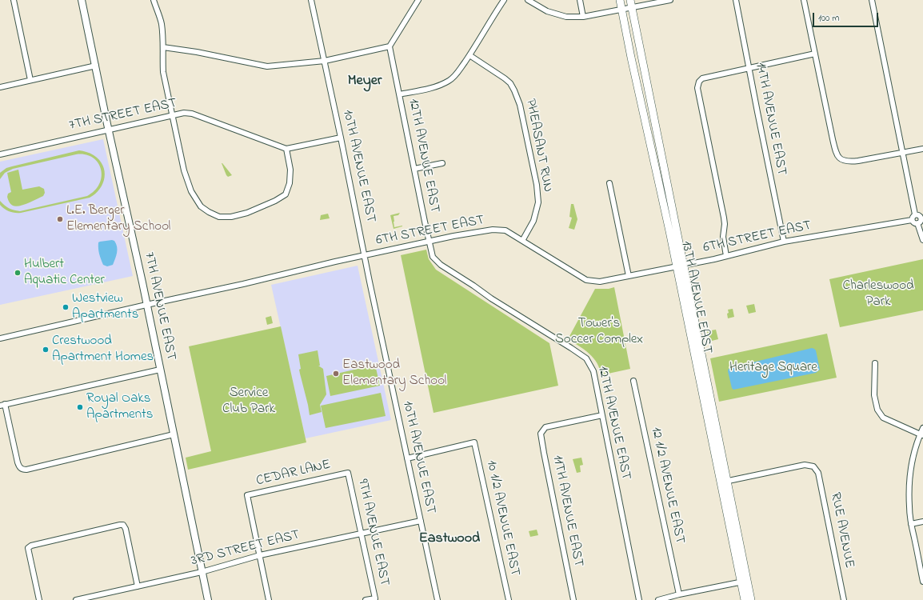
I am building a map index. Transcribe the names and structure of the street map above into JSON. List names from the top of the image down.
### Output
{
  "streets": {
    "main road": ["13TH AVENUE EAST"],
    "street": [
      "7TH STREET EAST",
      "14TH AVENUE EAST",
      "PHEASANT RUN",
      "12TH AVENUE EAST",
      "10TH AVENUE EAST",
      "6TH STREET EAST",
      "7TH AVENUE EAST",
      "CEDAR LANE",
      "12 1/2 AVENUE EAST",
      "11TH AVENUE EAST",
      "10 1/2 AVENUE EAST",
      "RUE AVENUE",
      "9TH AVENUE EAST",
      "3RD STREET EAST"
    ]
  },
  "crossings": [
    ["7TH STREET EAST", "7TH AVENUE EAST"],
    ["14TH AVENUE EAST", "6TH STREET EAST"],
    ["PHEASANT RUN", "6TH STREET EAST"],
    ["12TH AVENUE EAST", "6TH STREET EAST"],
    ["12TH AVENUE EAST", "11TH AVENUE EAST"],
    ["10TH AVENUE EAST", "6TH STREET EAST"],
    ["10TH AVENUE EAST", "10 1/2 AVENUE EAST"],
    ["10TH AVENUE EAST", "3RD STREET EAST"],
    ["6TH STREET EAST", "13TH AVENUE EAST"],
    ["6TH STREET EAST", "7TH AVENUE EAST"],
    ["13TH AVENUE EAST", "RUE AVENUE"],
    ["7TH AVENUE EAST", "3RD STREET EAST"],
    ["CEDAR LANE", "9TH AVENUE EAST"],
    ["CEDAR LANE", "3RD STREET EAST"],
    ["9TH AVENUE EAST", "3RD STREET EAST"]
  ],
  "districts": ["Meyer", "Eastwood"],
  "parks": [
    "Charleswood Park",
    "Tower's Soccer Complex",
    "Heritage Square",
    "Service Club Park"
  ],
  "places": [
    "L.E. Berger Elementary School",
    "Hulbert Aquatic Center",
    "Westview Apartments",
    "Crestwood Apartment Homes",
    "Eastwood Elementary School",
    "Royal Oaks Apartments"
  ],
  "scale_bar": "100 m"
}
